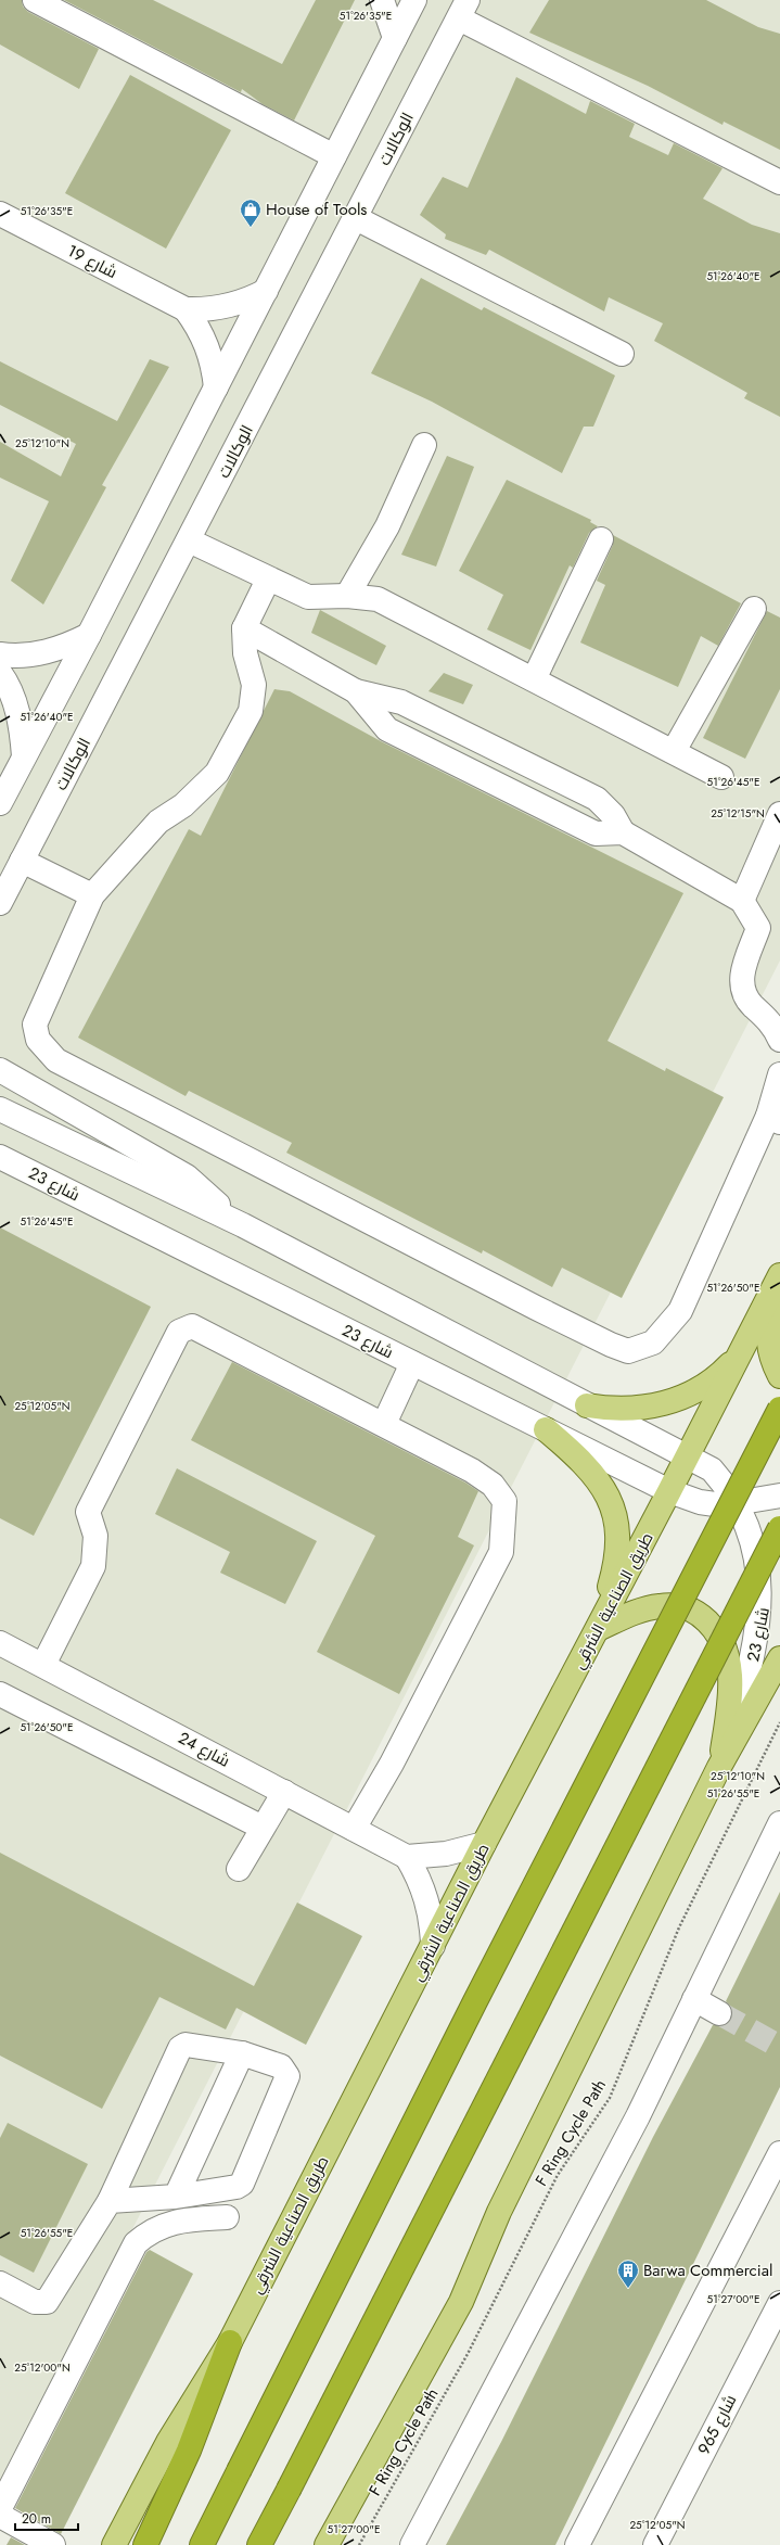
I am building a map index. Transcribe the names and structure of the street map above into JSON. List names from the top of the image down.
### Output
{
  "streets": {
    "main road": ["طريق الصناعية الشرقي"],
    "street": [
      "الوكالات",
      "شارع 19",
      "شارع 23",
      "شارع 24",
      "شارع 965"
    ],
    "path": ["F Ring Cycle Path"]
  },
  "crossings": [
    ["شارع 23", "طريق الصناعية الشرقي"]
  ],
  "places": {
    "shop": ["House of Tools"],
    "building": ["Barwa Commercial"]
  },
  "scale_bar": "20 m",
  "coordinates": [
    "51°26'35\"E",
    "51°26'40\"E",
    "25°12'10\"N",
    "51°26'45\"E",
    "25°12'15\"N",
    "51°26'50\"E",
    "25°12'05\"N",
    "51°26'55\"E",
    "51°27'00\"E",
    "25°12'00\"N"
  ]
}
